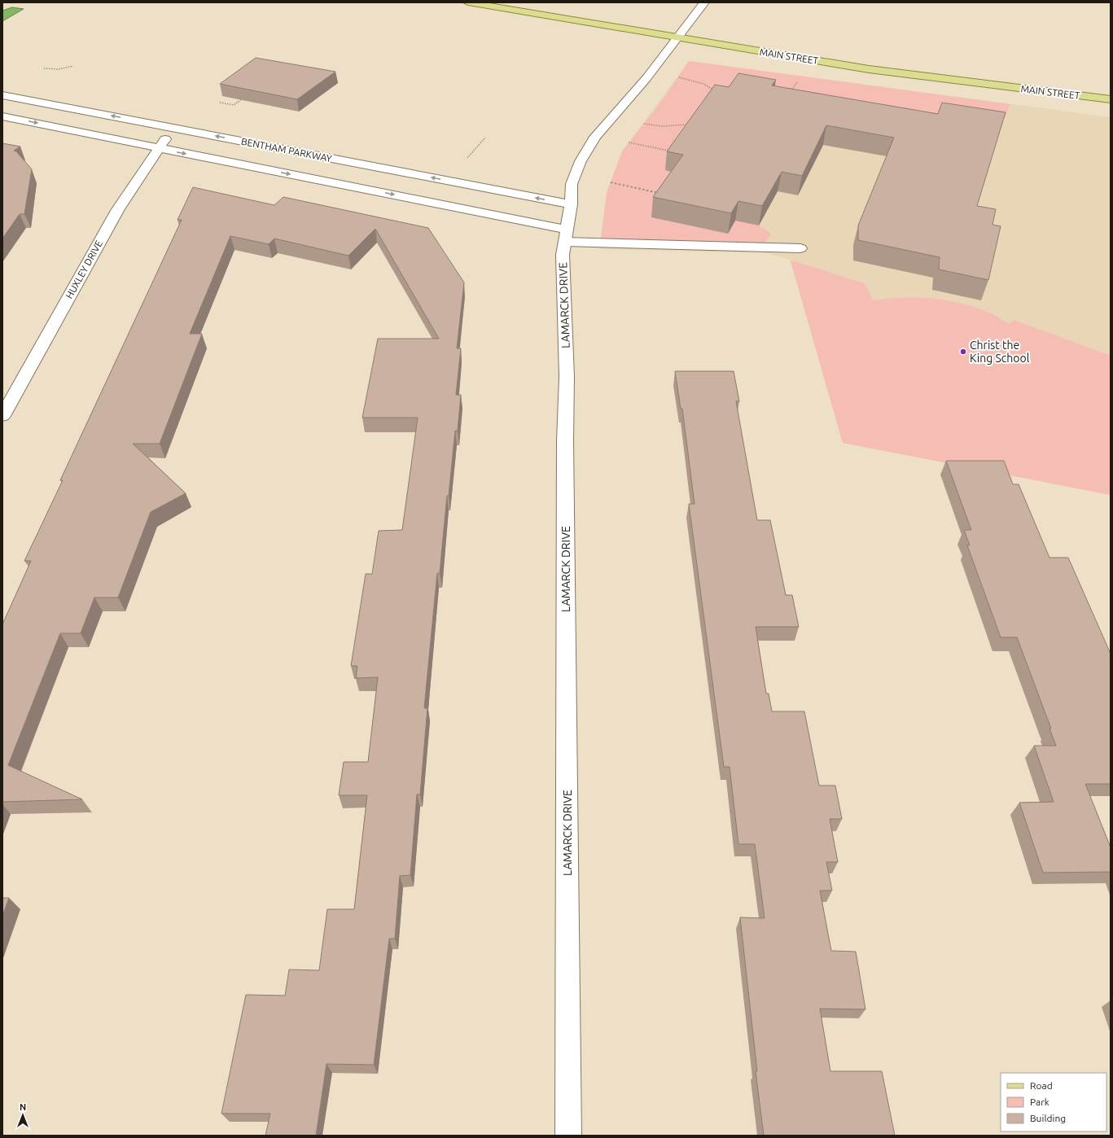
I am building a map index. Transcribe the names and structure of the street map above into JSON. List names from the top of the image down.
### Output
{
  "streets": {
    "main road": ["MAIN STREET"],
    "street": ["BENTHAM PARKWAY", "HUXLEY DRIVE", "LAMARCK DRIVE"]
  },
  "crossings": [
    ["MAIN STREET", "LAMARCK DRIVE"],
    ["BENTHAM PARKWAY", "HUXLEY DRIVE"],
    ["BENTHAM PARKWAY", "LAMARCK DRIVE"]
  ],
  "places": ["Christ the King School"],
  "legend": ["Road", "Park", "Building"],
  "north": "top"
}
